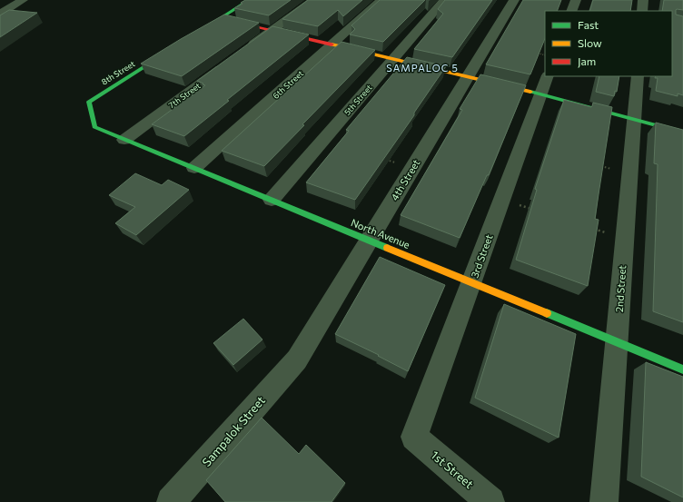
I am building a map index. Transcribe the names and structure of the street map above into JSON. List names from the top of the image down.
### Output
{
  "streets": {
    "street": [
      "8th Street",
      "6th Street",
      "7th Street",
      "5th Street",
      "4th Street",
      "North Avenue",
      "3rd Street",
      "2nd Street",
      "Sampalok Street",
      "1st Street"
    ]
  },
  "crossings": [
    ["8th Street", "North Avenue"],
    ["6th Street", "North Avenue"],
    ["7th Street", "North Avenue"],
    ["5th Street", "North Avenue"],
    ["4th Street", "North Avenue"],
    ["4th Street", "Sampalok Street"],
    ["North Avenue", "3rd Street"],
    ["North Avenue", "2nd Street"],
    ["3rd Street", "1st Street"]
  ],
  "districts": ["SAMPALOC 5"],
  "legend": ["Fast", "Slow", "Jam"]
}
